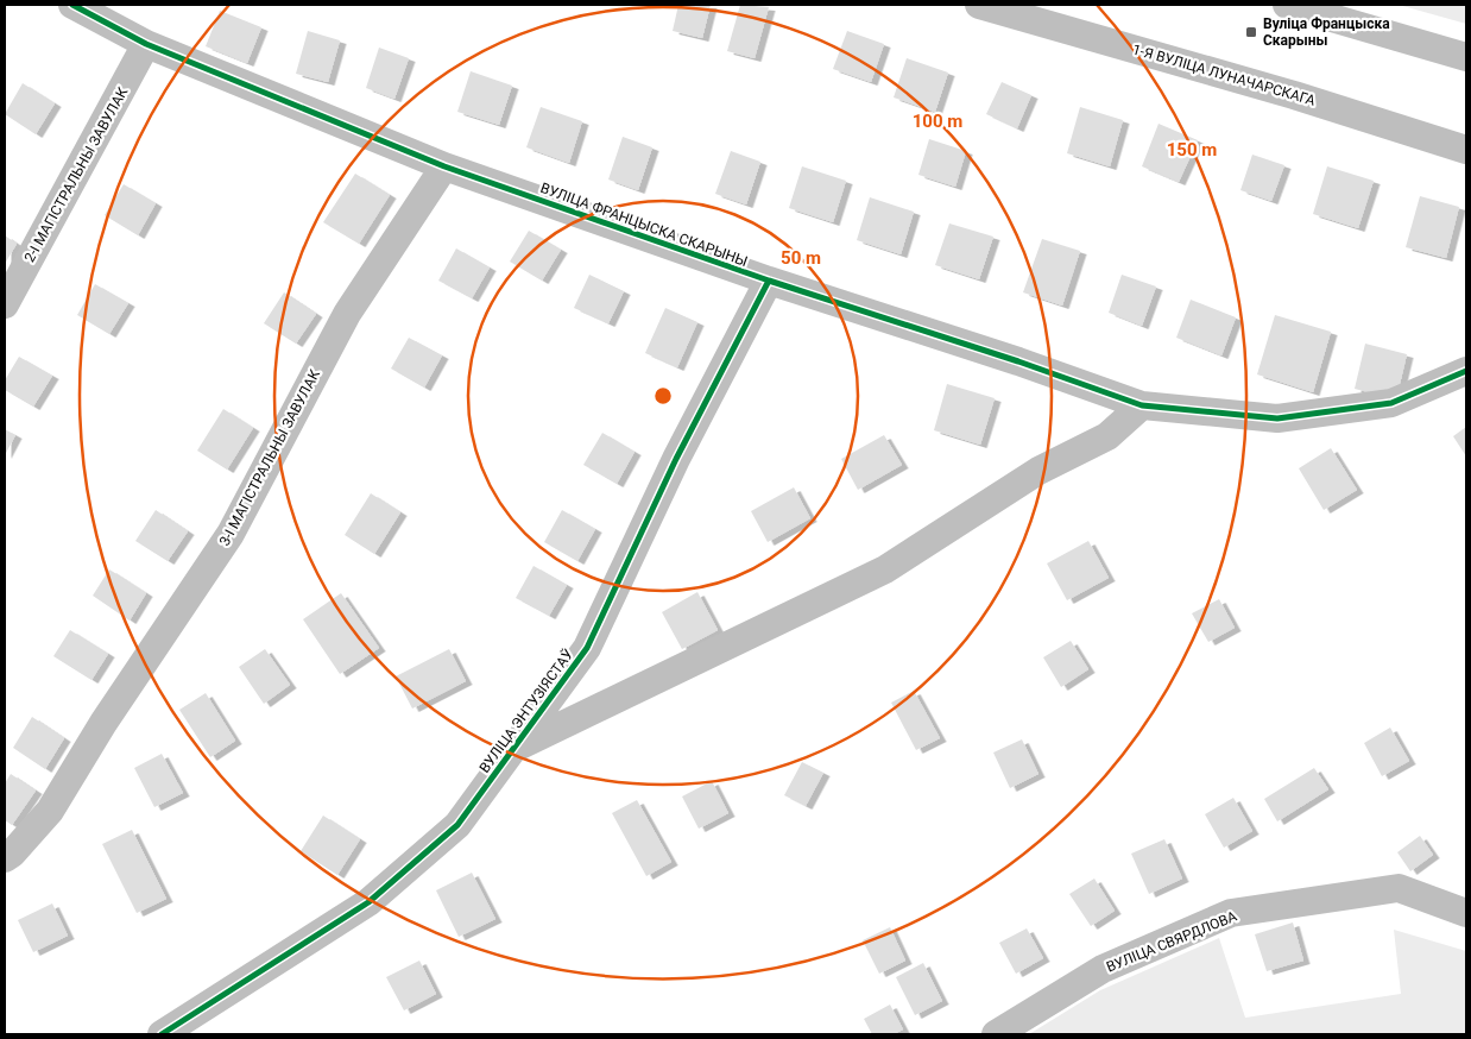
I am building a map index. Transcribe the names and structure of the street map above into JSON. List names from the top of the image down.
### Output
{
  "streets": {
    "street": [
      "1-Я ВУЛІЦА ЛУНАЧАРСКАГА",
      "2-І МАГІСТРАЛЬНЫ ЗАВУЛАК",
      "ВУЛІЦА ФРАНЦЫСКА СКАРЫНЫ",
      "3-І МАГІСТРАЛЬНЫ ЗАВУЛАК",
      "ВУЛІЦА ЭНТУЗІЯСТАЎ",
      "ВУЛІЦА СВЯРДЛОВА"
    ]
  },
  "crossings": [
    ["2-І МАГІСТРАЛЬНЫ ЗАВУЛАК", "ВУЛІЦА ФРАНЦЫСКА СКАРЫНЫ"],
    ["ВУЛІЦА ФРАНЦЫСКА СКАРЫНЫ", "3-І МАГІСТРАЛЬНЫ ЗАВУЛАК"],
    ["ВУЛІЦА ФРАНЦЫСКА СКАРЫНЫ", "ВУЛІЦА ЭНТУЗІЯСТАЎ"]
  ],
  "places": {
    "transit": ["Вуліца Францыска Скарыны"]
  },
  "rings": ["100 m", "150 m", "50 m"]
}
